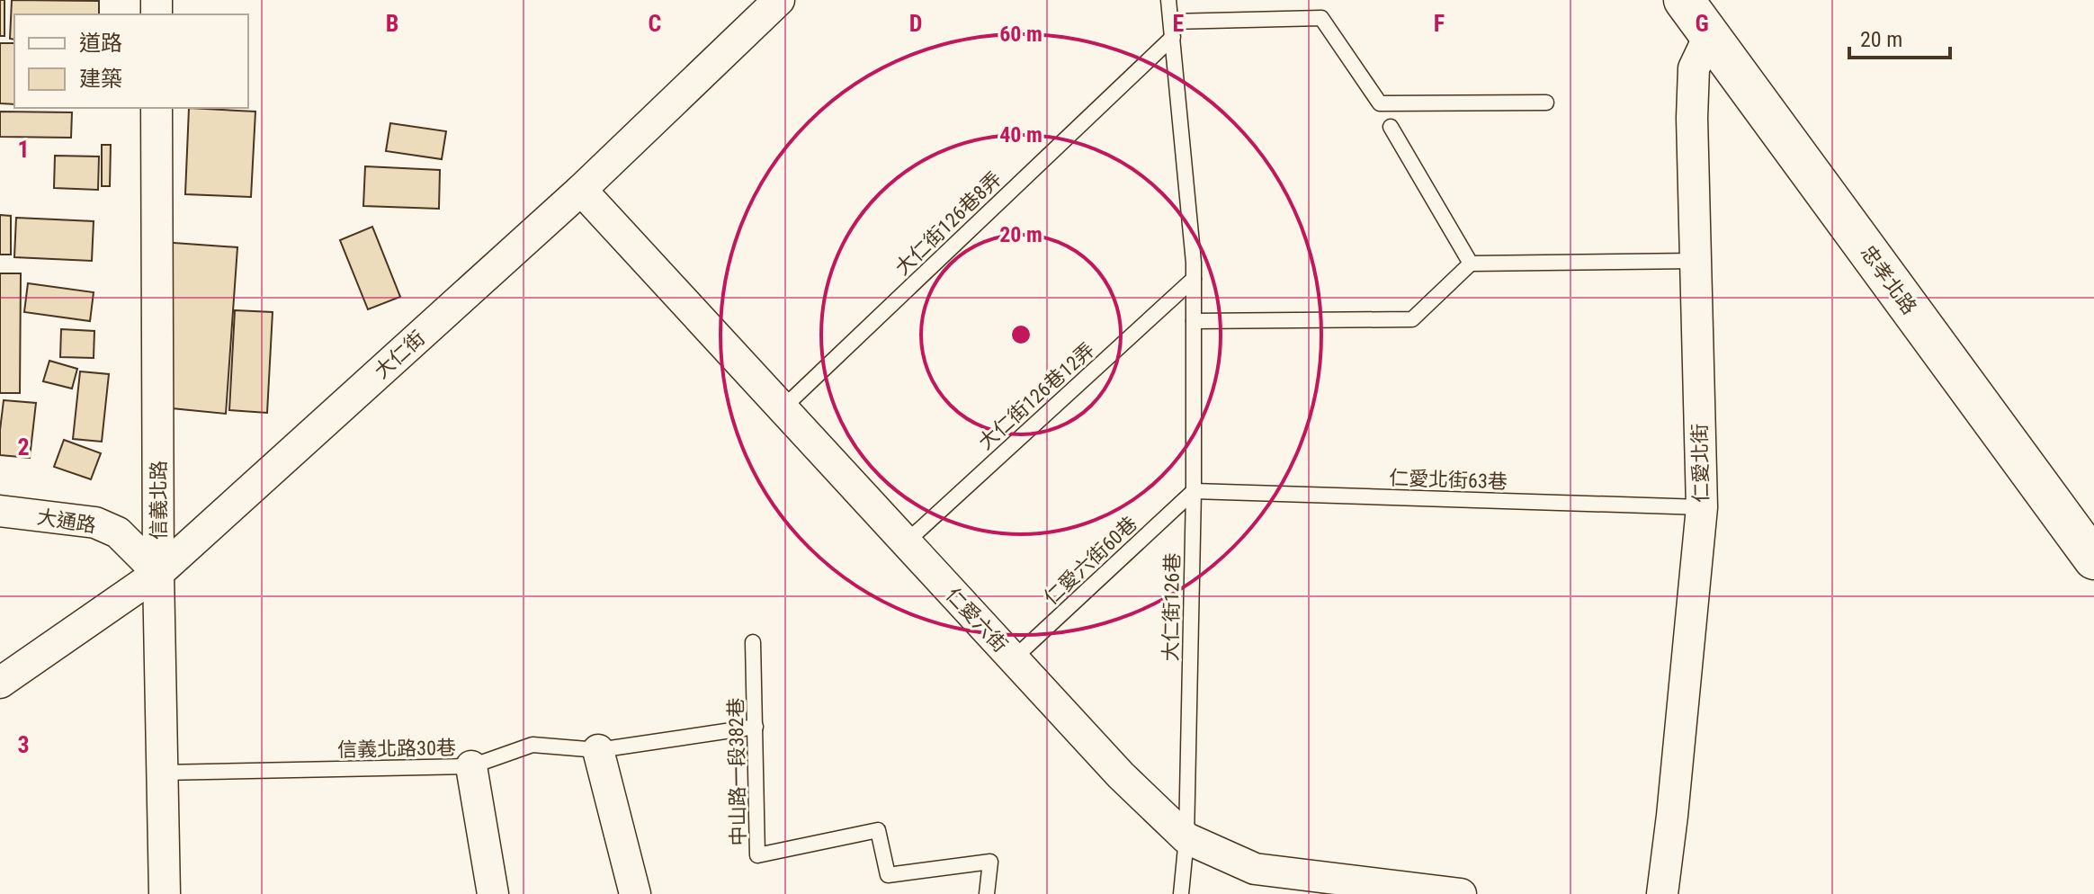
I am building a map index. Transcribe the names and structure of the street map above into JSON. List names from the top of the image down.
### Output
{
  "streets": {
    "main road": ["忠孝北路"],
    "street": [
      "大仁街",
      "仁愛北街",
      "信義北路",
      "大通路",
      "仁愛六街"
    ],
    "lane": [
      "大仁街126巷8弄",
      "大仁街126巷12弄",
      "仁愛北街63巷",
      "仁愛六街60巷",
      "大仁街126巷",
      "信義北路30巷",
      "中山路一段382巷"
    ]
  },
  "crossings": [
    ["大仁街126巷8弄", "大仁街126巷"],
    ["大仁街126巷8弄", "仁愛六街"],
    ["忠孝北路", "仁愛北街"],
    ["大仁街", "信義北路"],
    ["大仁街", "大通路"],
    ["大仁街", "仁愛六街"],
    ["大仁街126巷12弄", "大仁街126巷"],
    ["大仁街126巷12弄", "仁愛六街"],
    ["仁愛北街", "仁愛北街63巷"],
    ["仁愛北街63巷", "仁愛六街60巷"],
    ["仁愛北街63巷", "大仁街126巷"],
    ["信義北路", "大通路"],
    ["信義北路", "信義北路30巷"],
    ["仁愛六街60巷", "大仁街126巷"],
    ["仁愛六街60巷", "仁愛六街"],
    ["大仁街126巷", "仁愛六街"],
    ["信義北路30巷", "中山路一段382巷"]
  ],
  "legend": ["道路", "建築"],
  "scale_bar": "20 m",
  "grid": {
    "columns": [
      "B",
      "C",
      "D",
      "E",
      "F",
      "G"
    ],
    "rows": ["1", "2", "3"]
  },
  "rings": ["60 m", "40 m", "20 m"]
}
